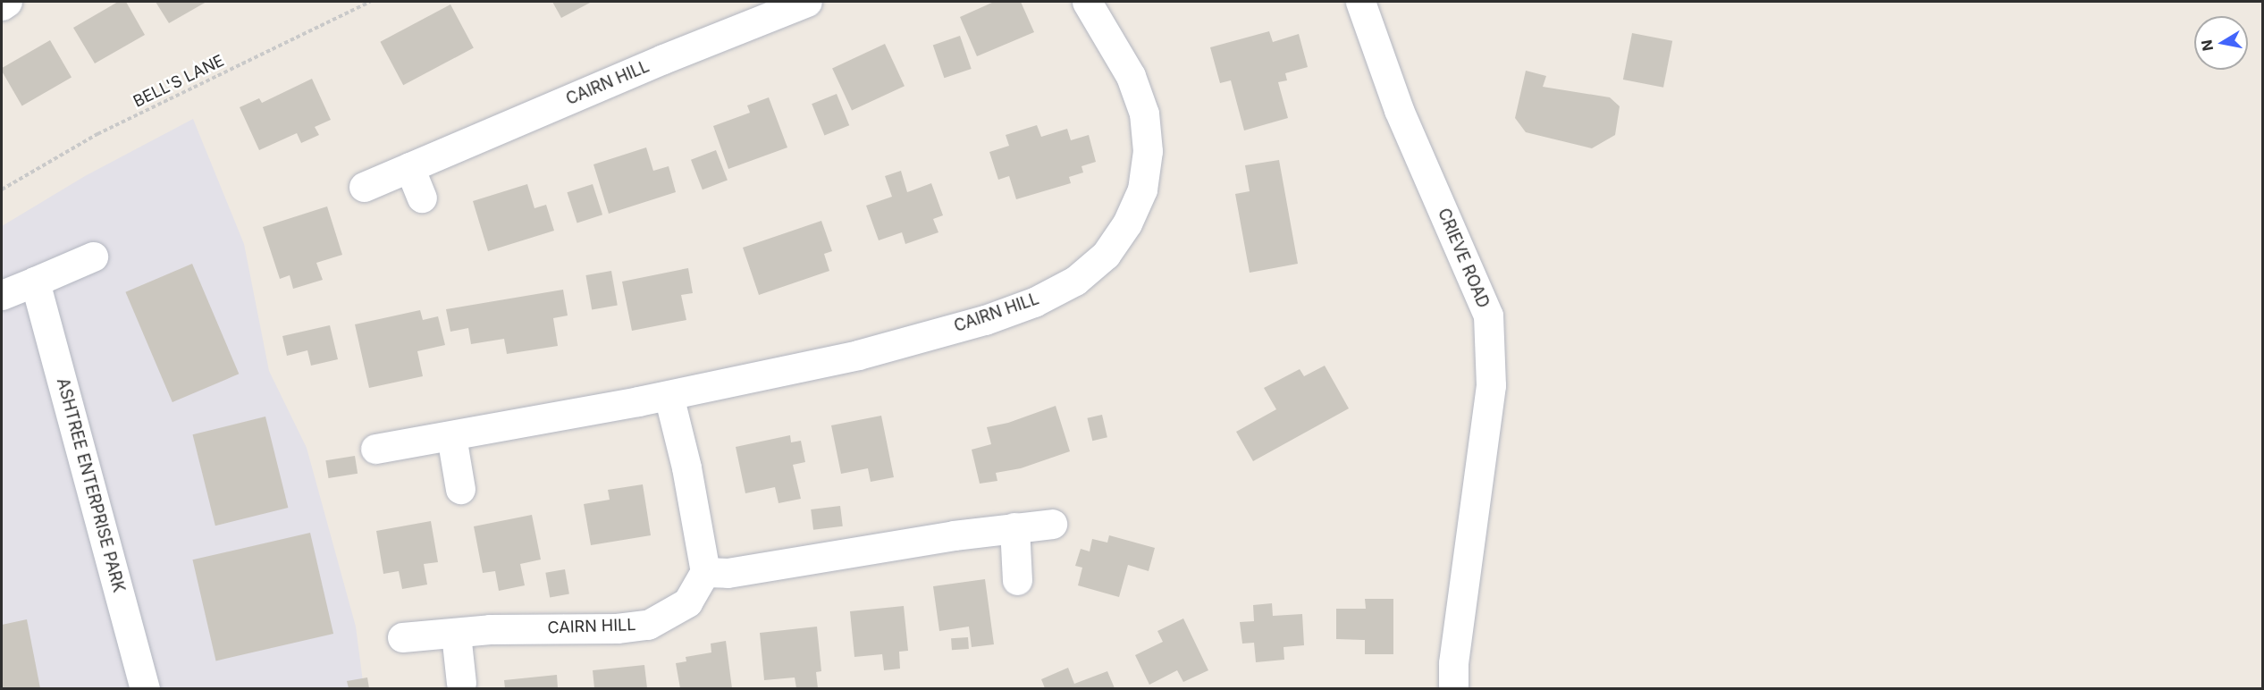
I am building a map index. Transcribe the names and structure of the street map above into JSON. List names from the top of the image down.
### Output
{
  "streets": {
    "street": ["CAIRN HILL", "CRIEVE ROAD", "ASHTREE ENTERPRISE PARK"],
    "path": ["BELL'S LANE"]
  },
  "north": "left"
}
